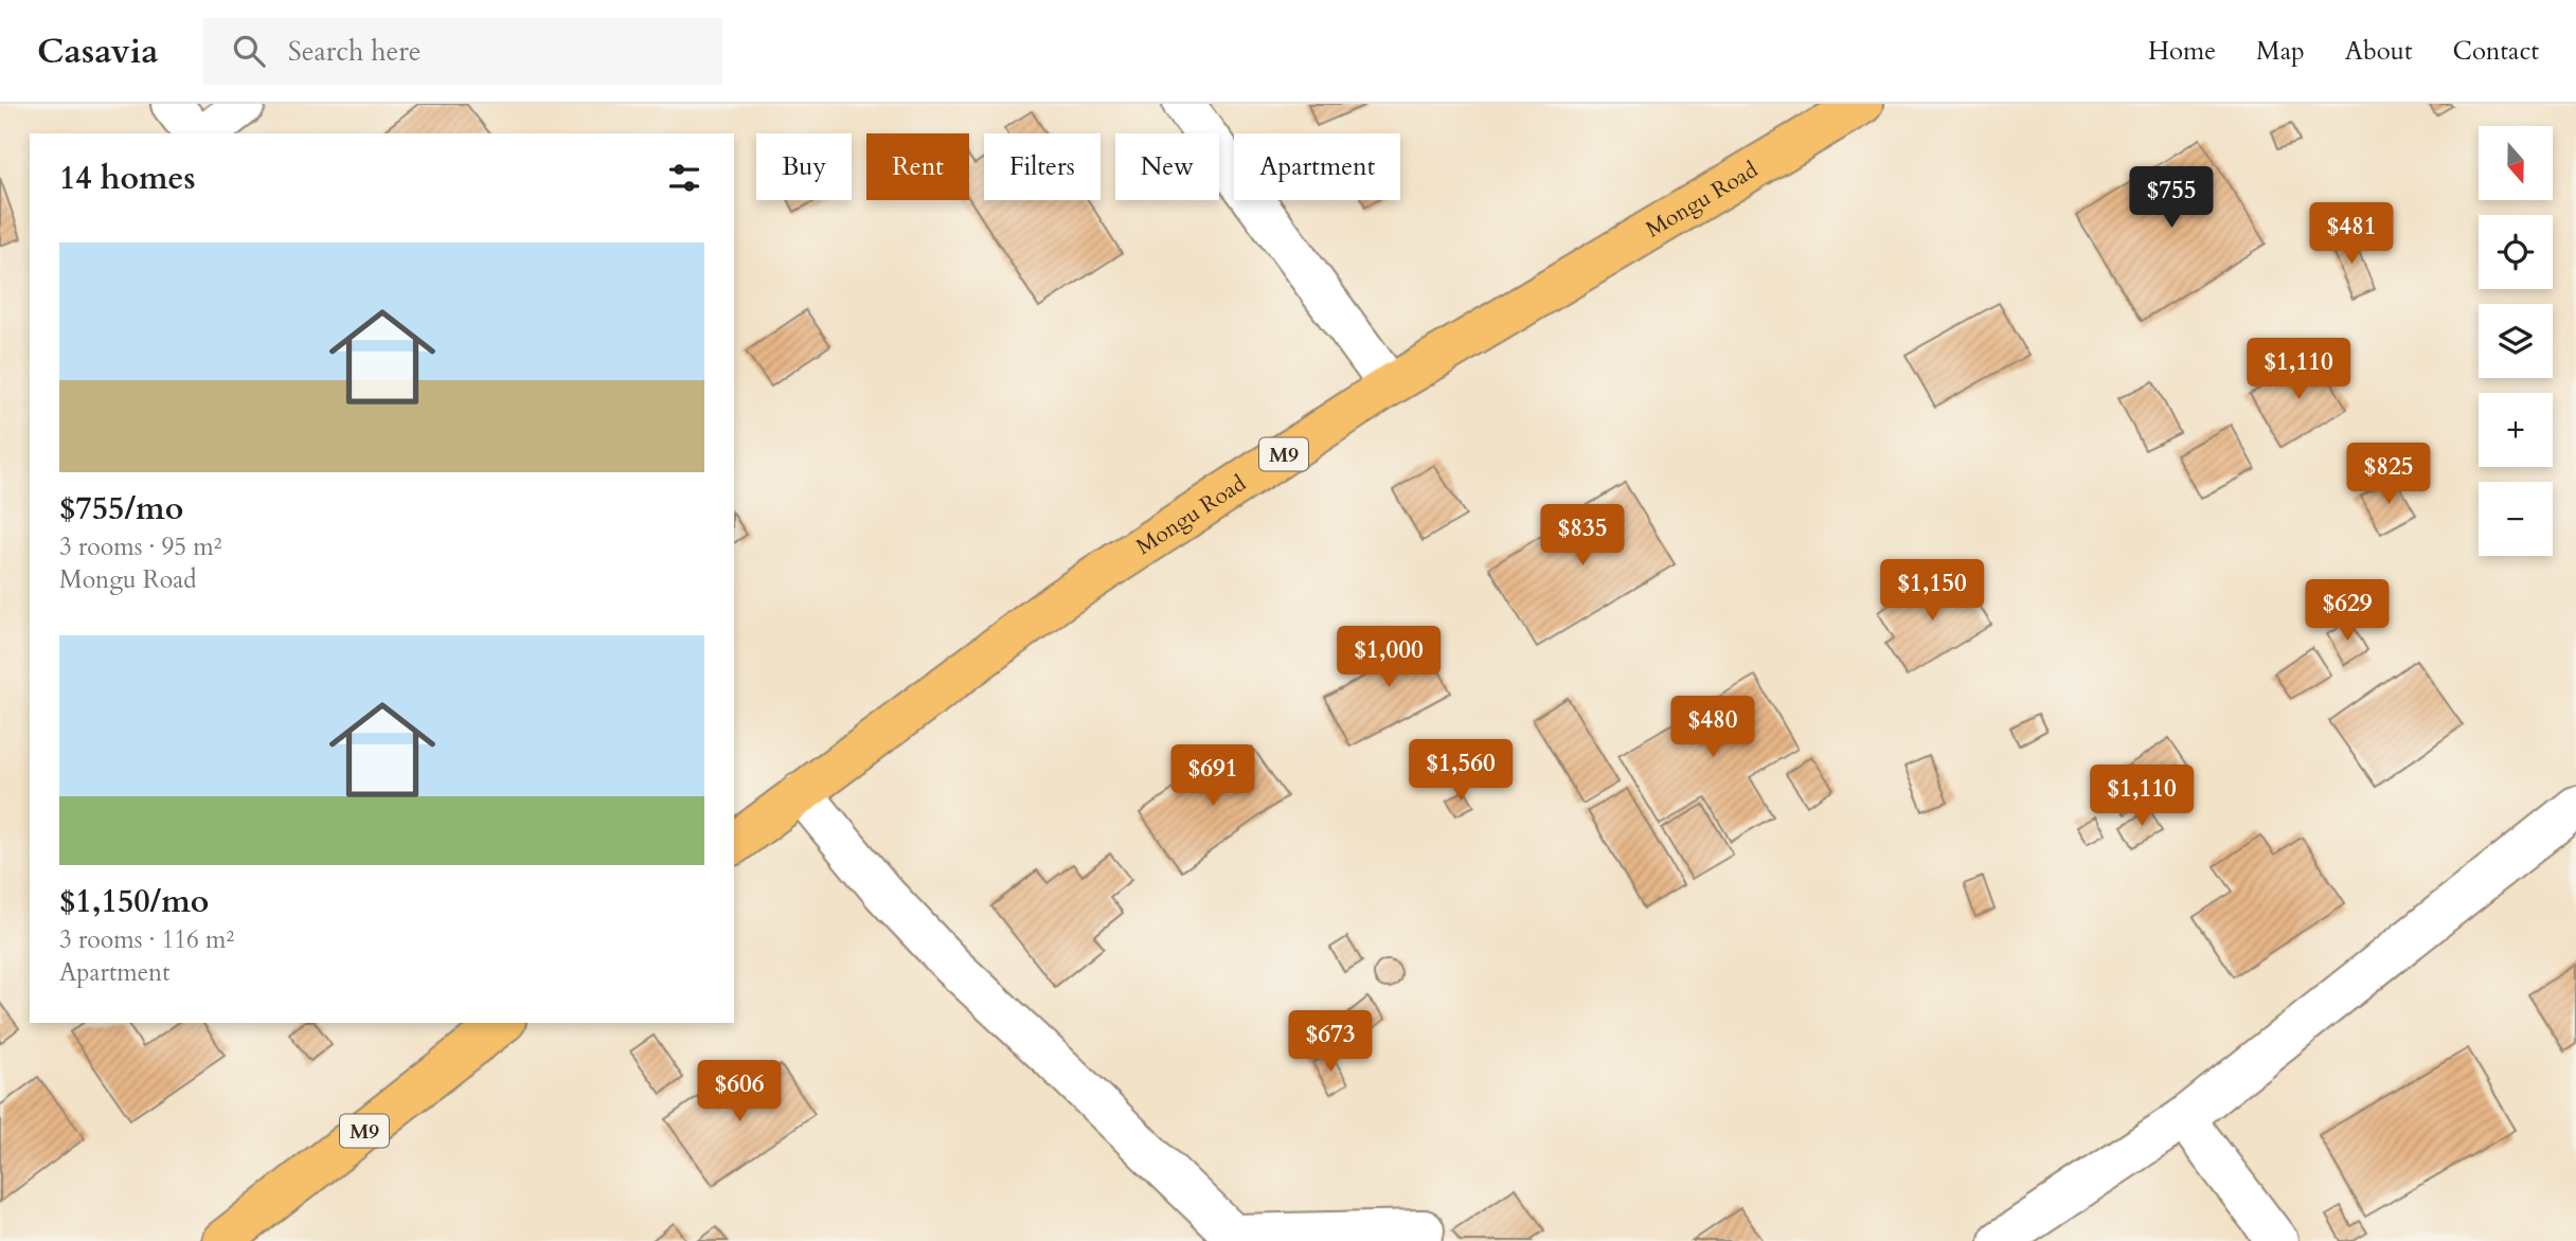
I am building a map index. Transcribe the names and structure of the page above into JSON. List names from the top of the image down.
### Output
{
  "streets": {
    "main road": ["Mongu Road", "M9"]
  },
  "north": "bottom",
  "page": {
    "header": "Casavia",
    "search": "Search here",
    "nav": [
      "Home",
      "Map",
      "About",
      "Contact"
    ],
    "map_buttons": ["+", "−"],
    "chip": [
      "Buy",
      "Rent",
      "Filters",
      "New",
      "Apartment"
    ],
    "heading": "14 homes",
    "price": [
      "$755",
      "$481",
      "$1,110",
      "$825",
      "$835",
      "$1,150",
      "$629",
      "$1,000",
      "$480",
      "$1,560",
      "$691",
      "$1,110",
      "$673",
      "$606"
    ],
    "list": [
      {
        "name": "$755/mo",
        "note": "3 rooms · 95 m² · Mongu Road"
      },
      {
        "name": "$1,150/mo",
        "note": "3 rooms · 116 m² · Apartment"
      }
    ]
  }
}
